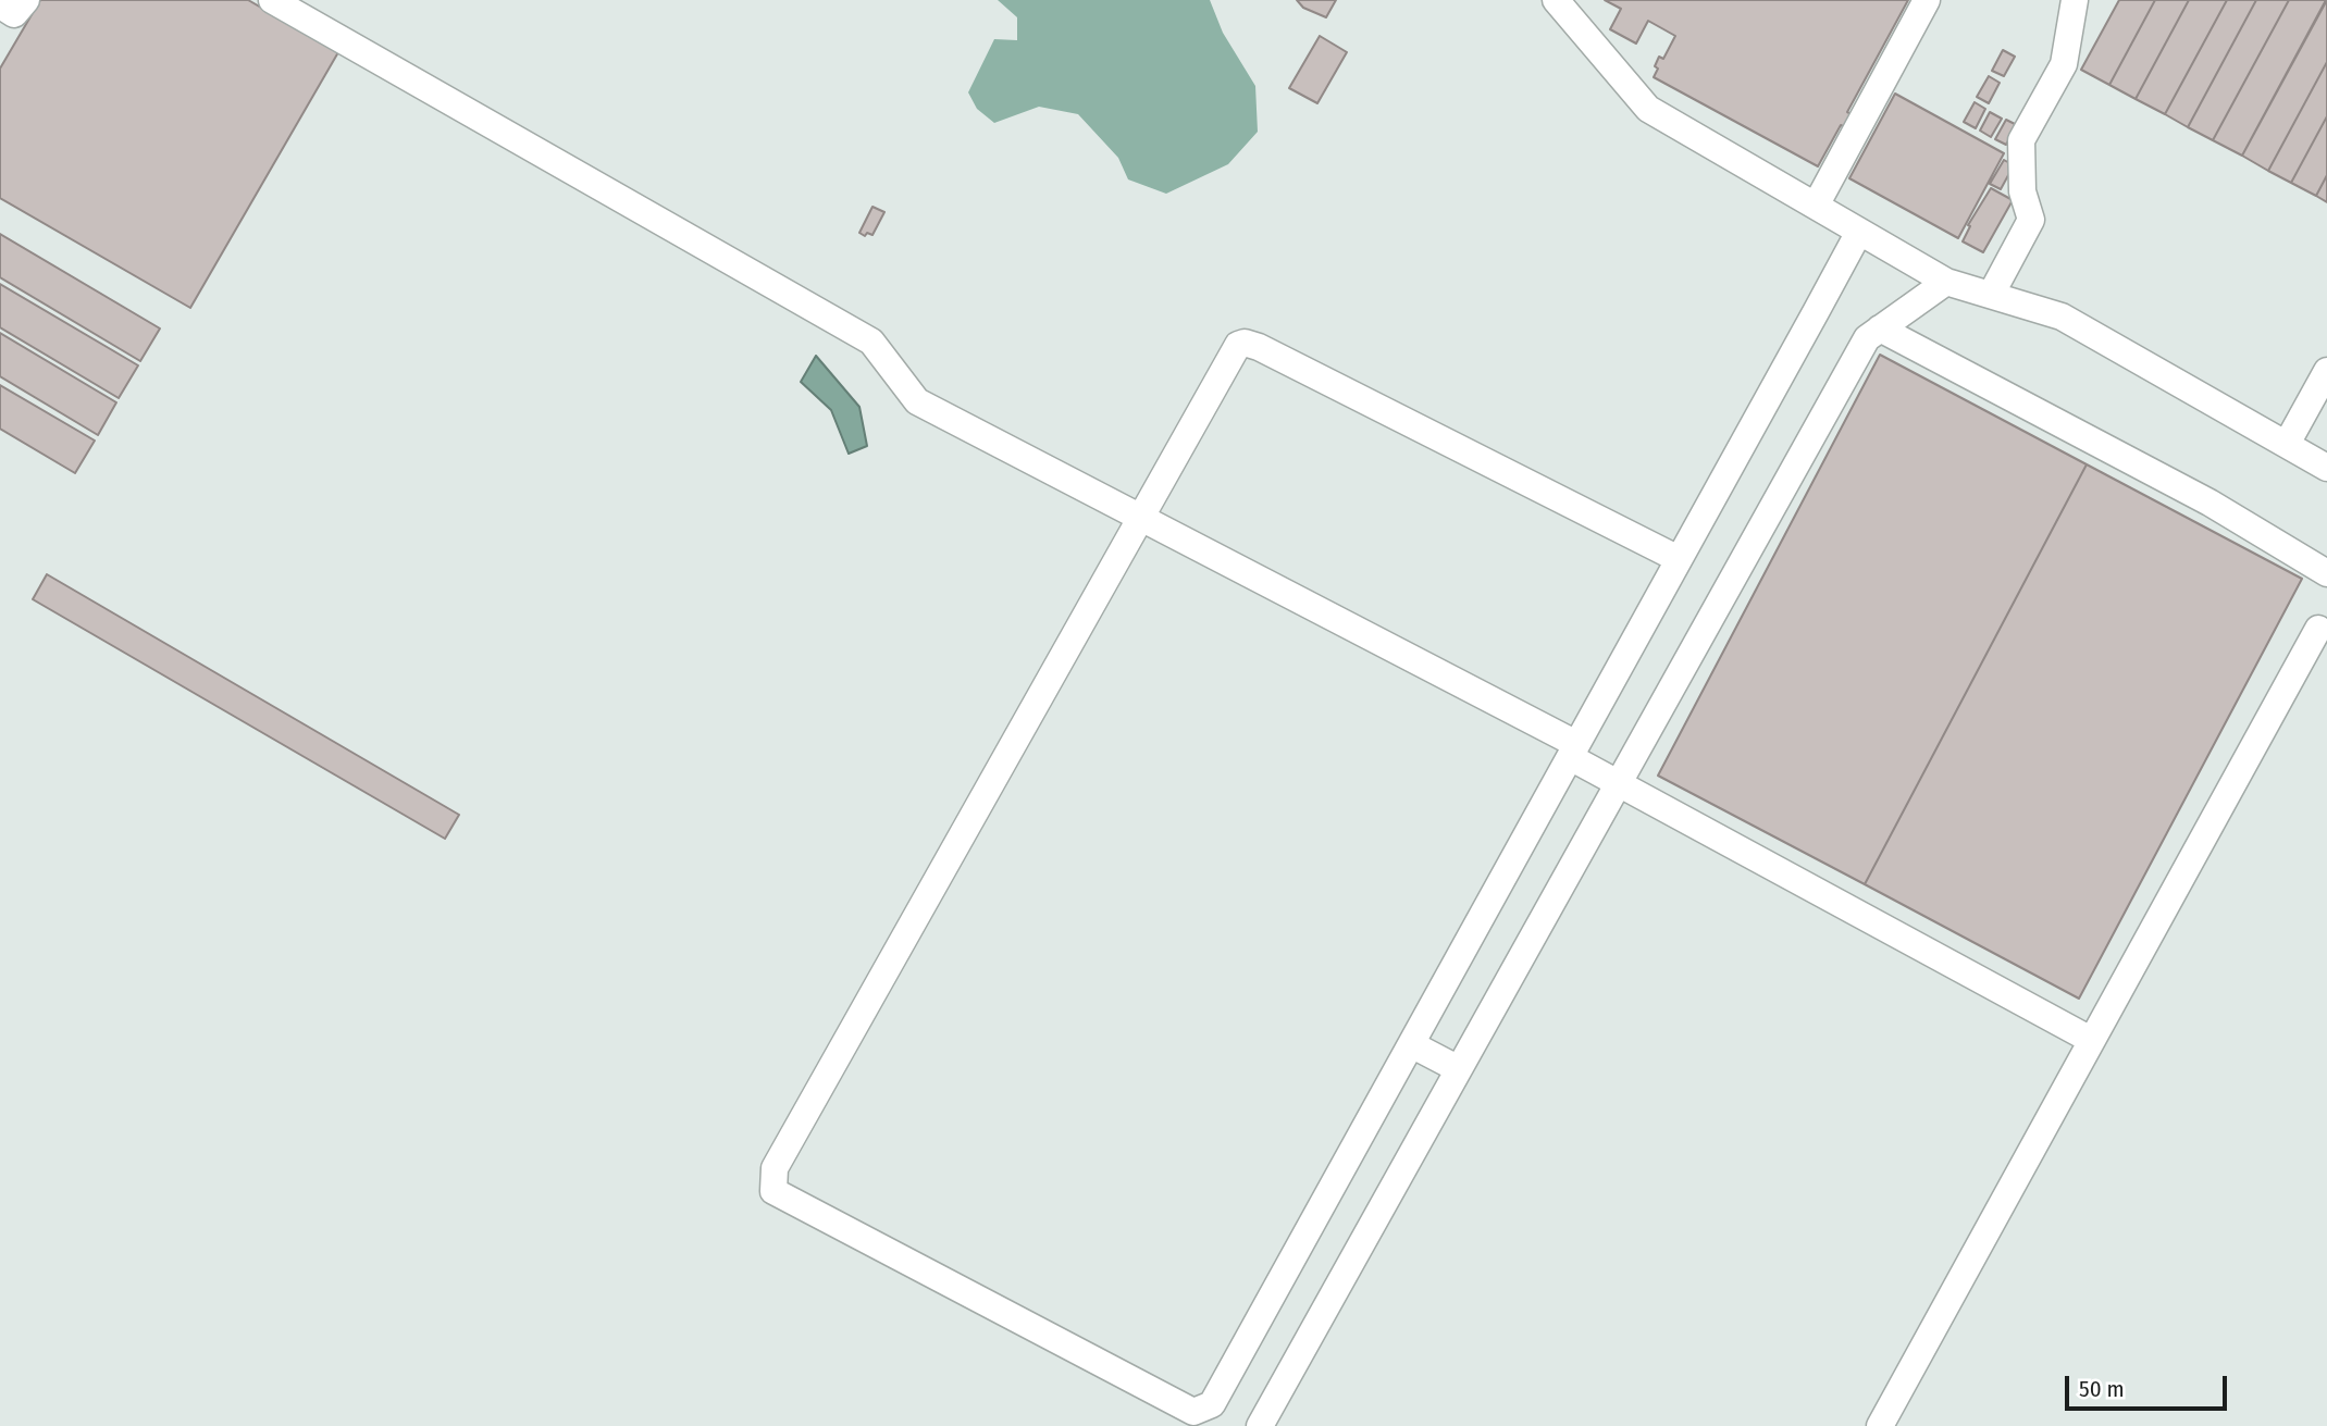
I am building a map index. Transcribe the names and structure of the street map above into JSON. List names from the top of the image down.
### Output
{
  "scale_bar": "50 m"
}
